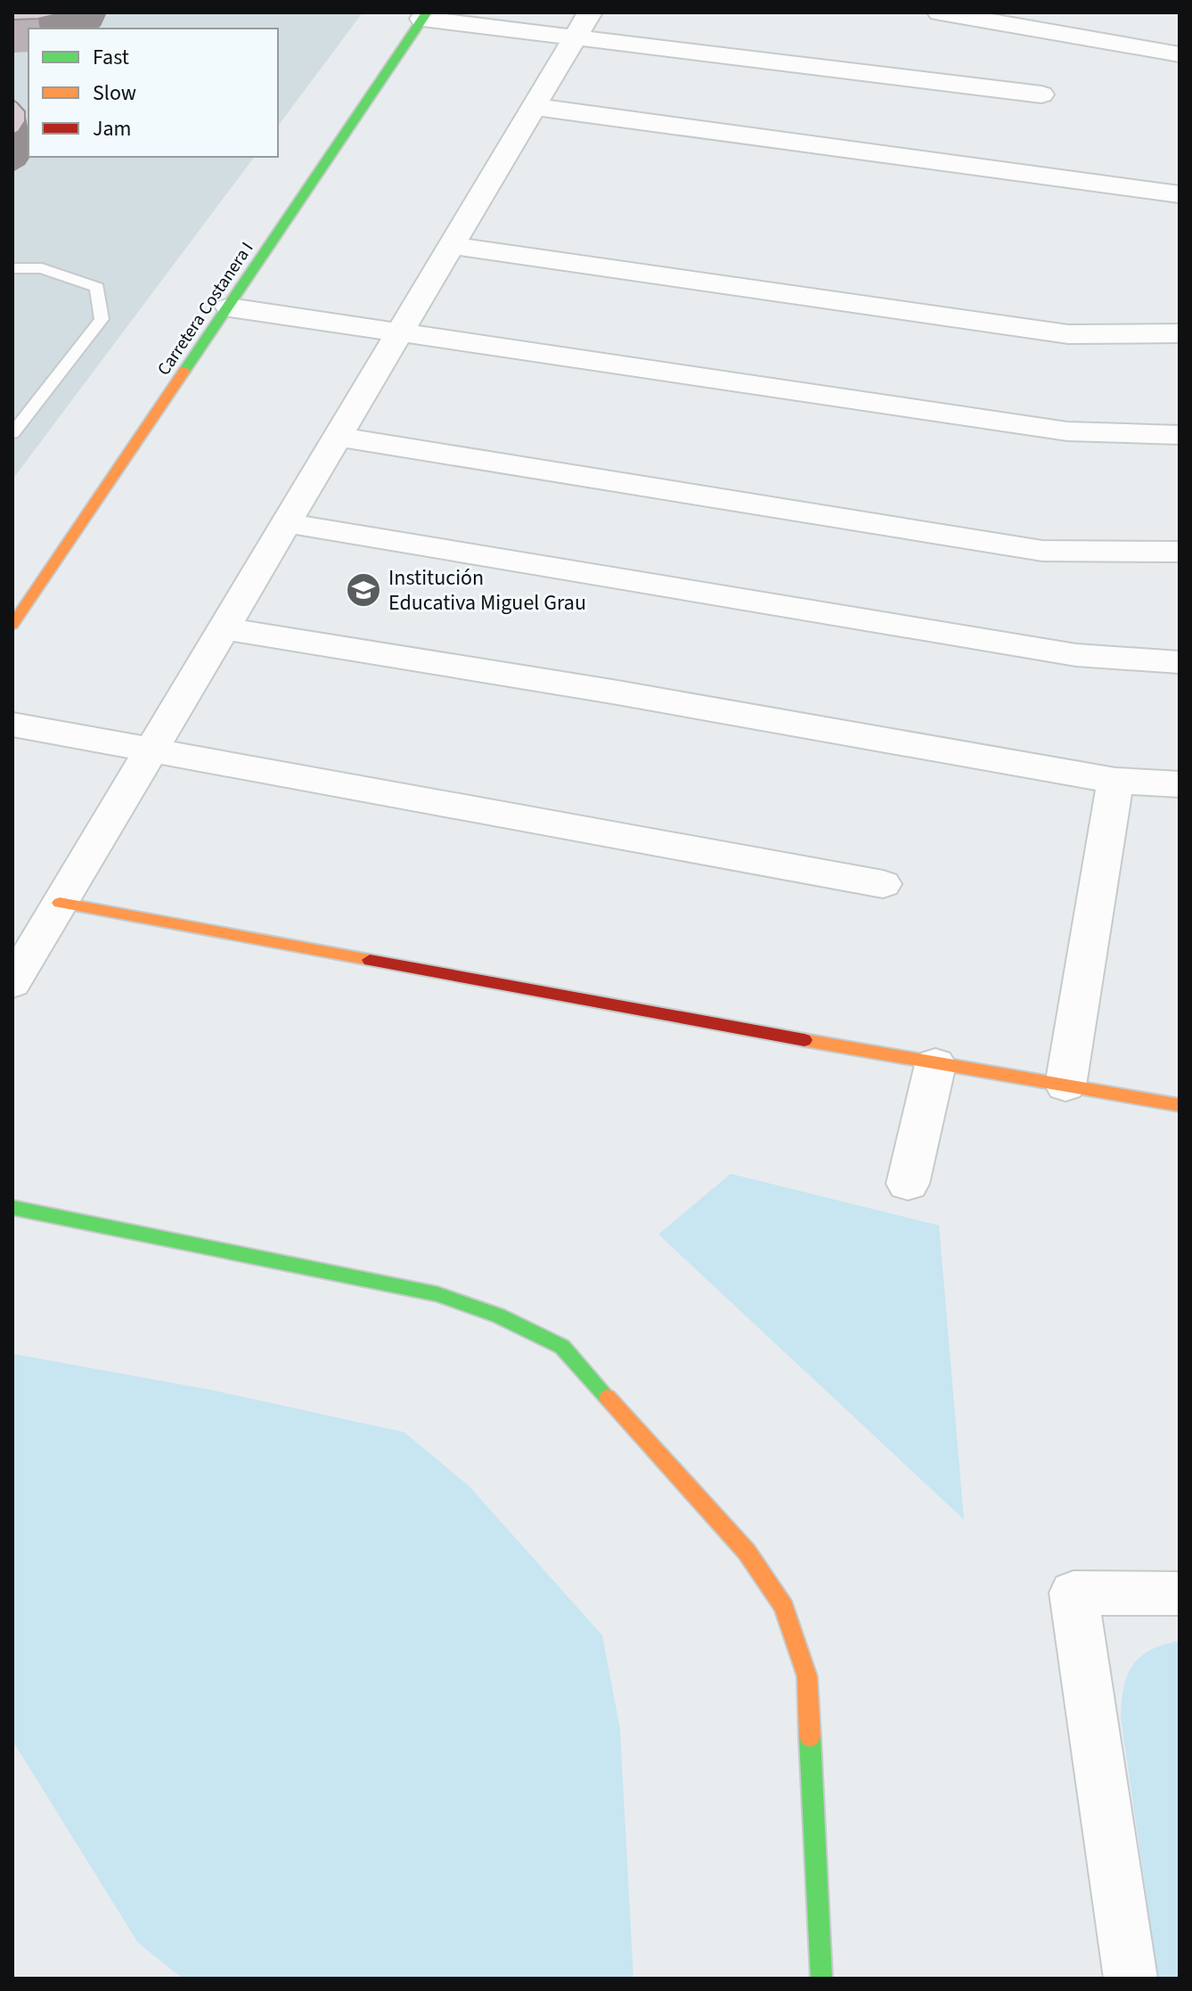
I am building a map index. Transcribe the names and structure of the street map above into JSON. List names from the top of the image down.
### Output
{
  "streets": {
    "street": ["Carretera Costanera I"]
  },
  "places": {
    "school or university": ["Institución Educativa Miguel Grau"]
  },
  "legend": ["Fast", "Slow", "Jam"]
}
